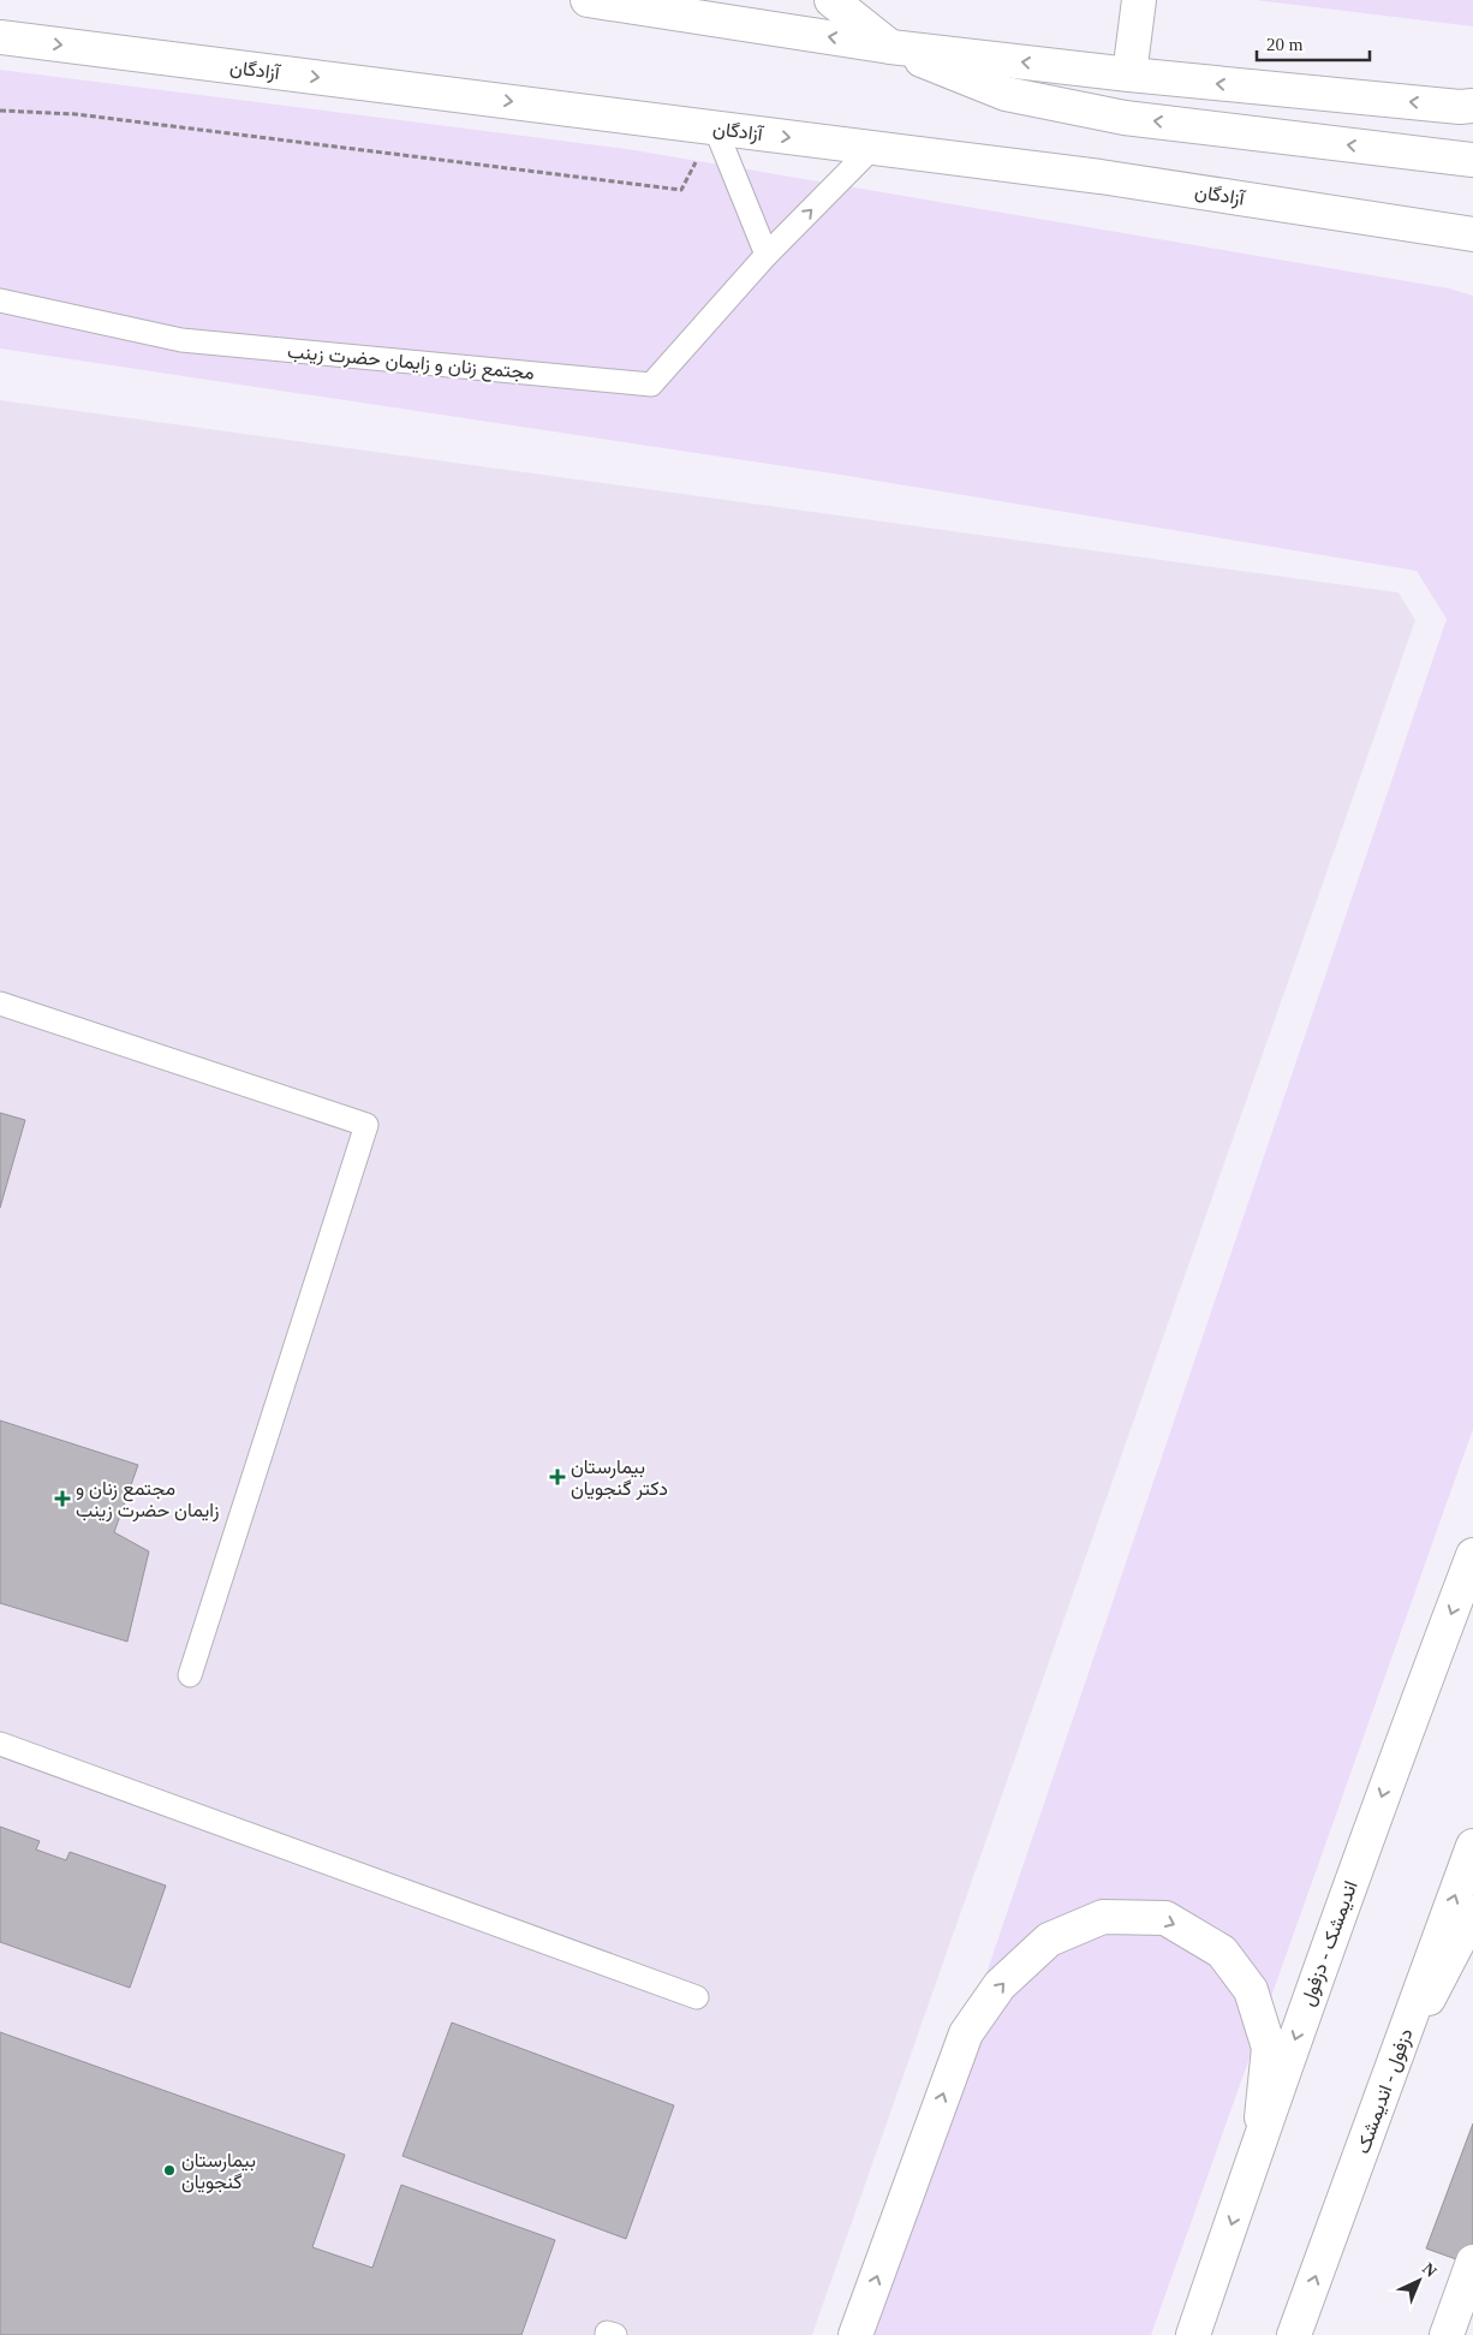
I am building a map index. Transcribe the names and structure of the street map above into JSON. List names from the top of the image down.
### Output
{
  "streets": {
    "main road": ["آزادگان", "اندیمشک - دزفول", "دزفول - اندیمشک"],
    "lane": ["مجتمع زنان و زایمان حضرت زینب"]
  },
  "crossings": [
    ["آزادگان", "مجتمع زنان و زایمان حضرت زینب"]
  ],
  "one_way": ["اندیمشک - دزفول"],
  "places": {
    "health": ["بیمارستان دکتر گنجویان", "مجتمع زنان و زایمان حضرت زینب"],
    "other": ["بیمارستان گنجویان"]
  },
  "scale_bar": "20 m",
  "north": "top right"
}
